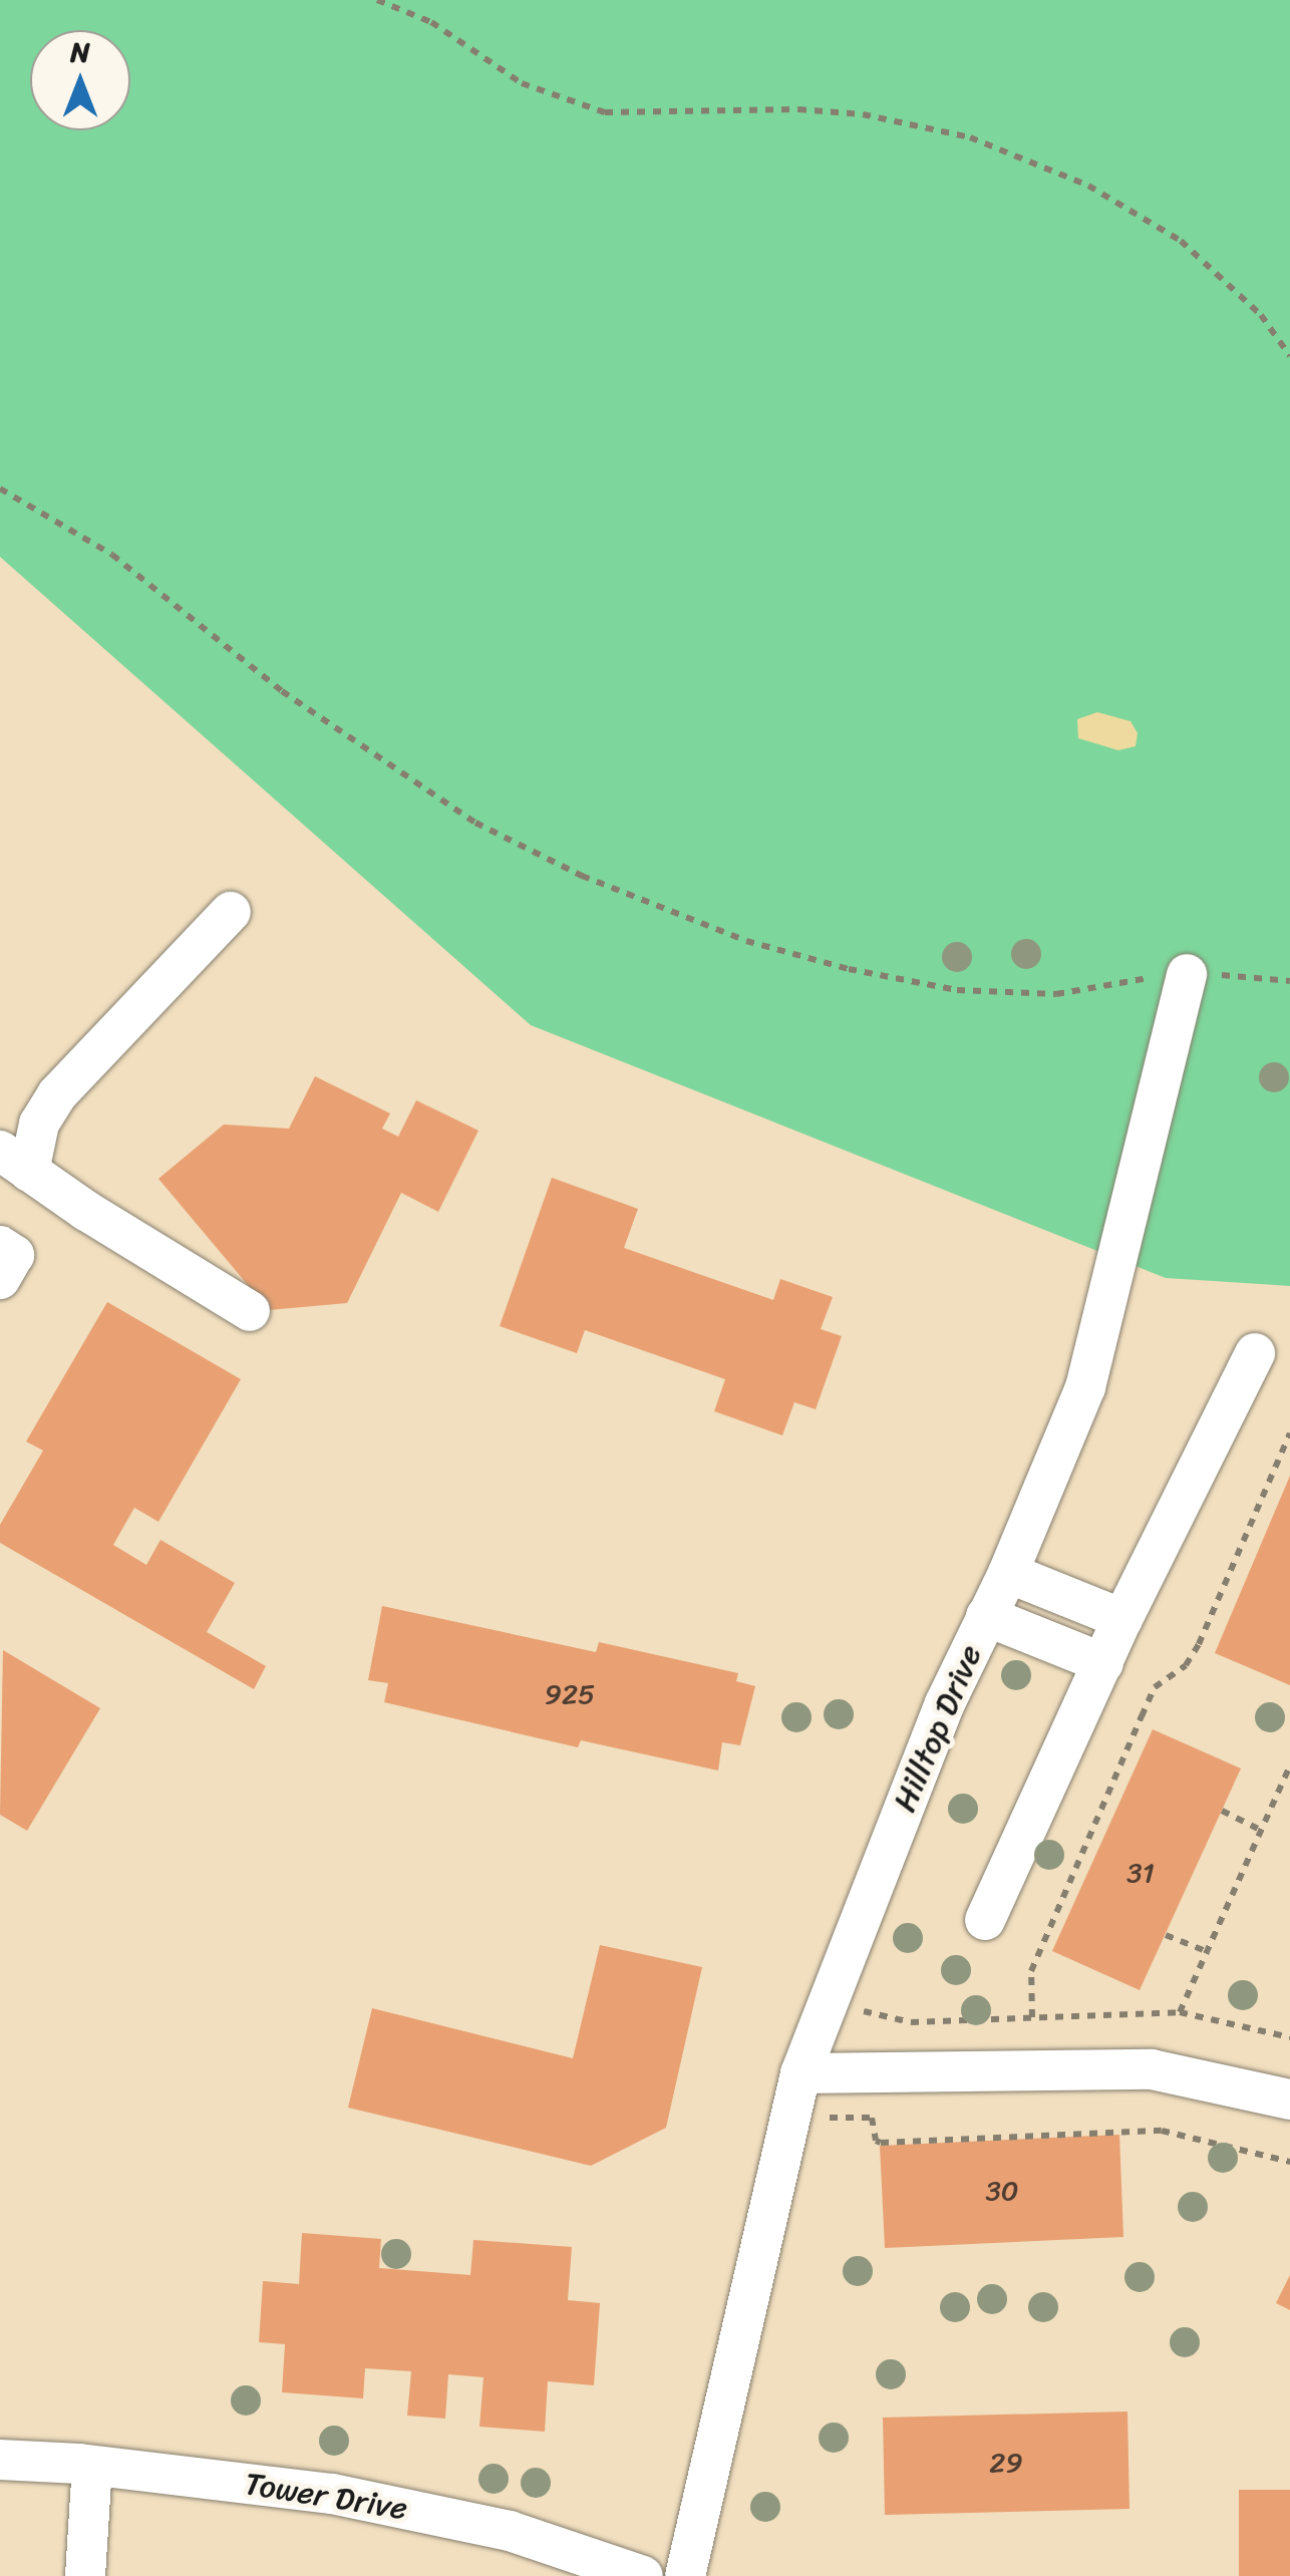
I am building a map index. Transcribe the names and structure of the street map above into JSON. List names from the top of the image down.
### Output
{
  "streets": {
    "street": ["Hilltop Drive", "Tower Drive"]
  },
  "house_numbers": [
    "925",
    "31",
    "30",
    "29"
  ],
  "north": "top"
}
